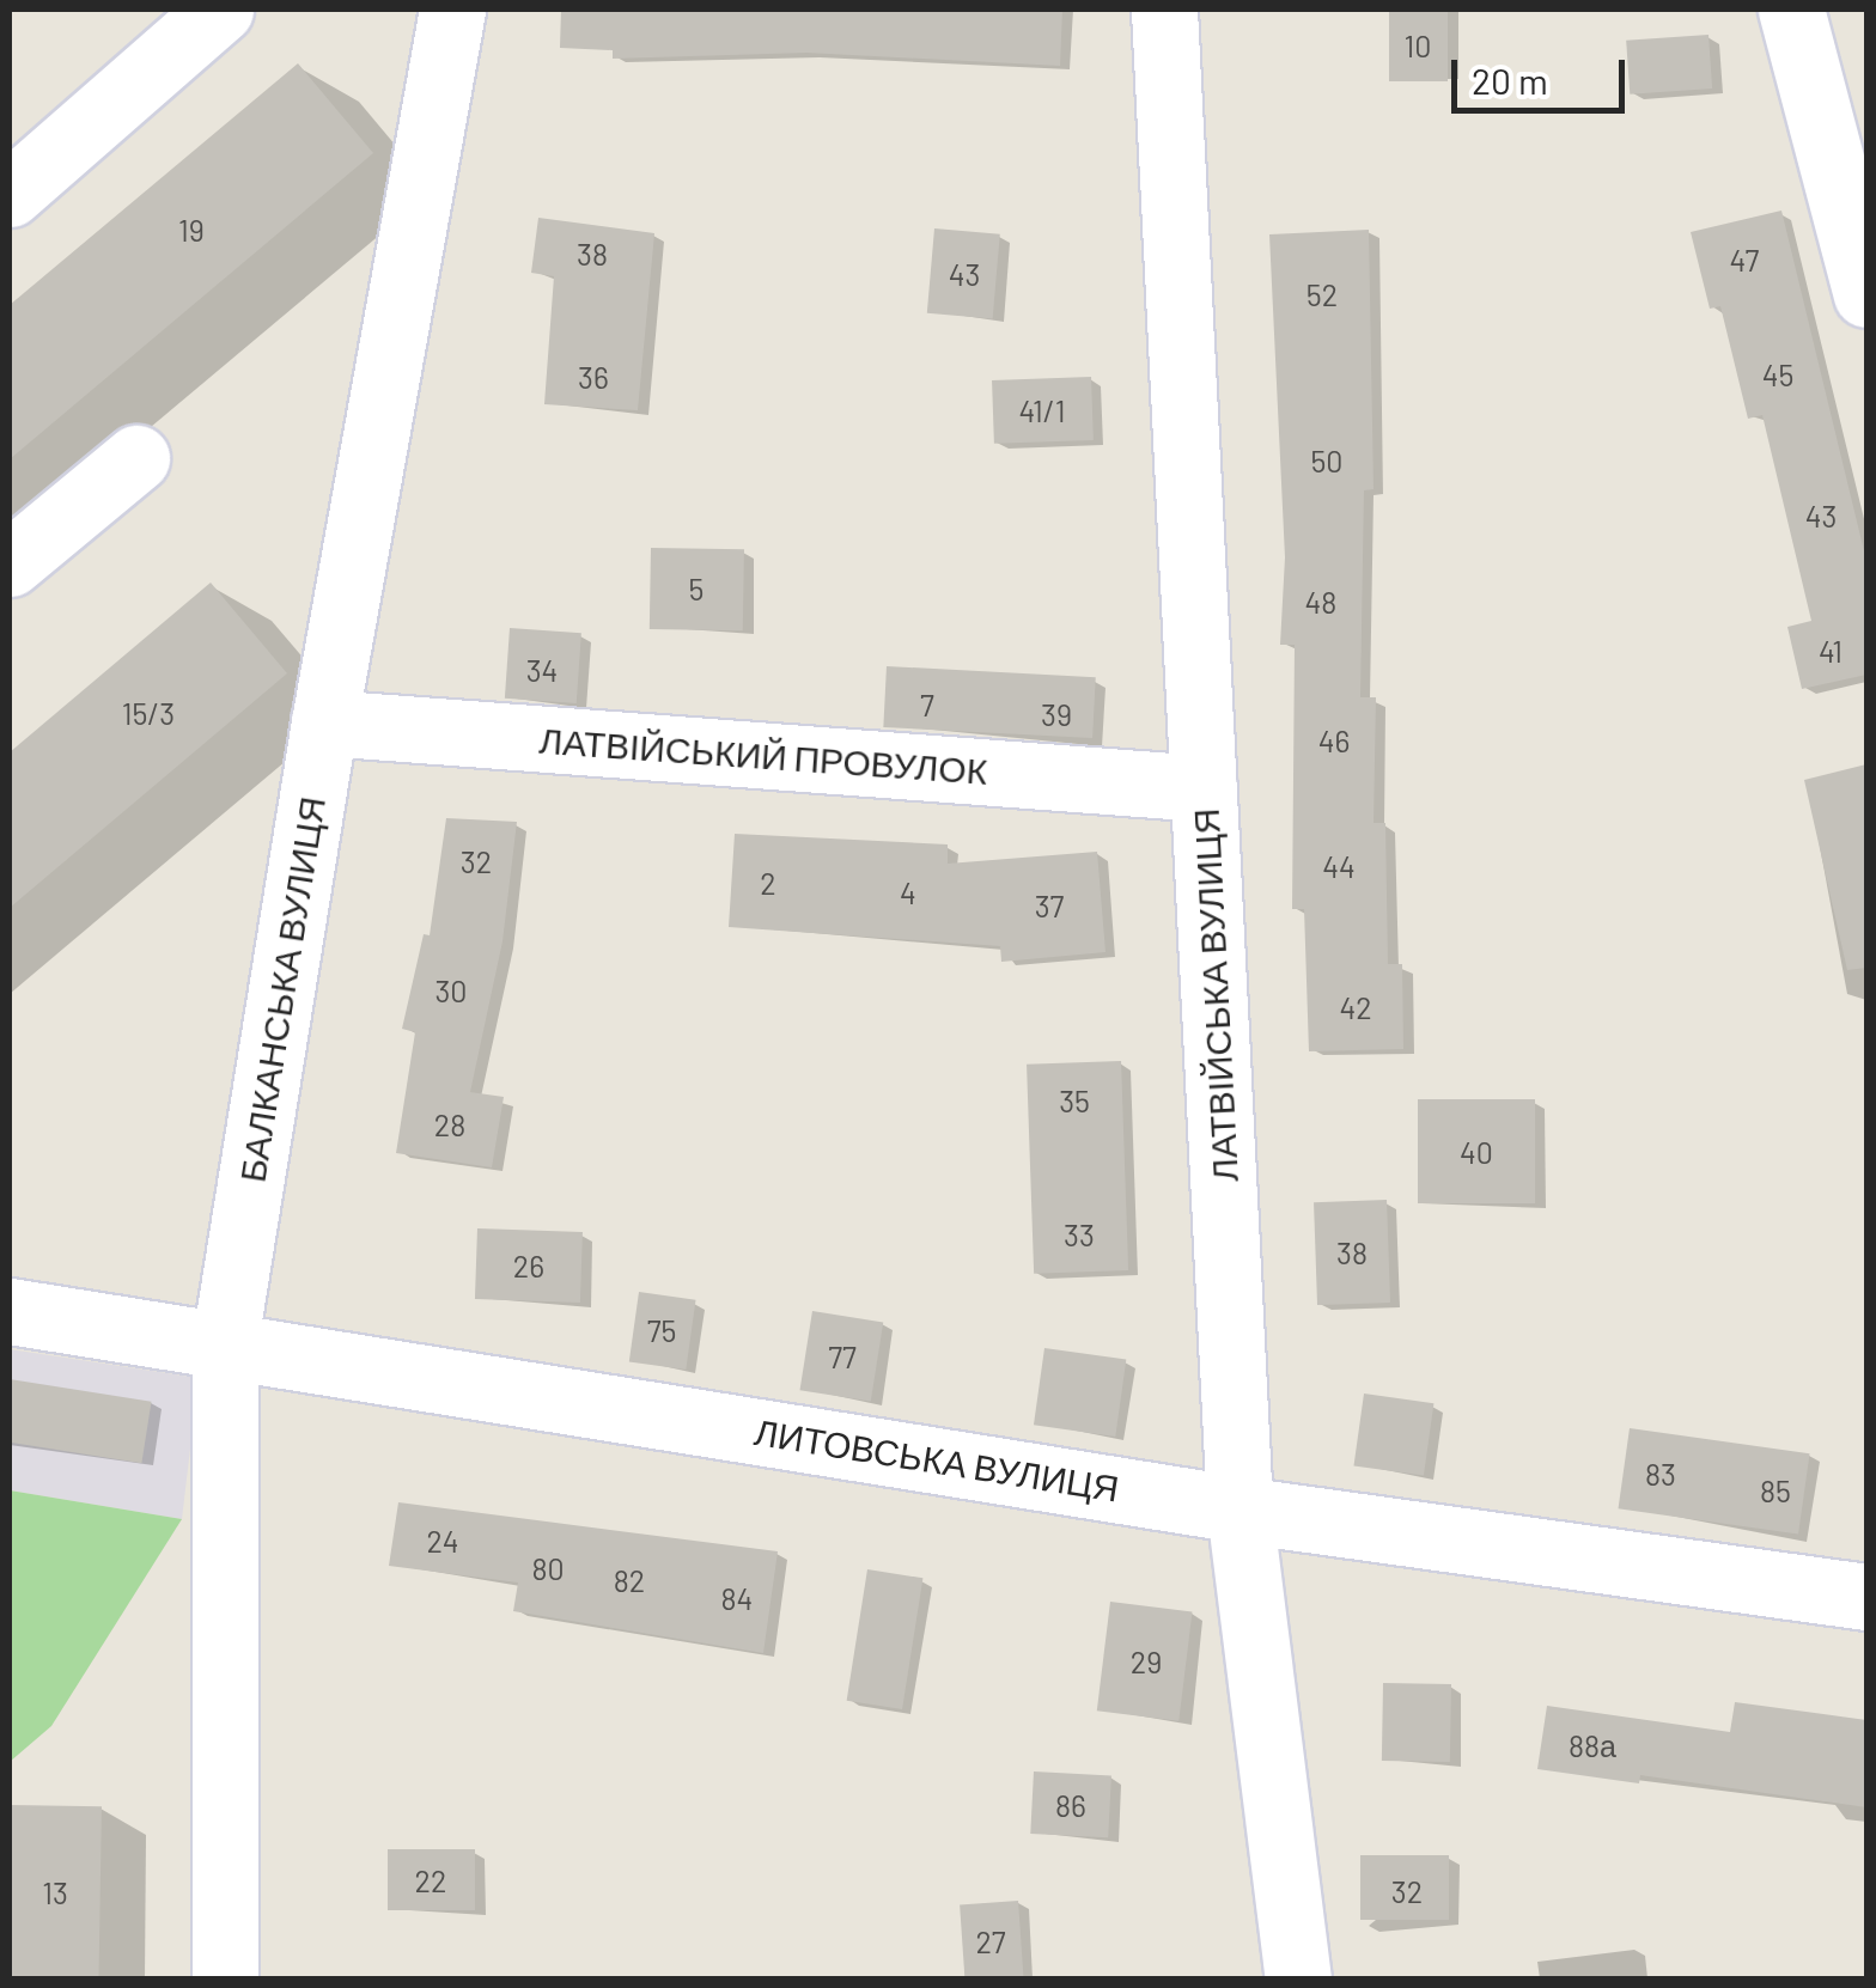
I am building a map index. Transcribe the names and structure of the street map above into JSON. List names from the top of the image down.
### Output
{
  "streets": {
    "street": [
      "ЛАТВІЙСЬКИЙ ПРОВУЛОК",
      "БАЛКАНСЬКА ВУЛИЦЯ",
      "ЛАТВІЙСЬКА ВУЛИЦЯ",
      "ЛИТОВСЬКА ВУЛИЦЯ"
    ]
  },
  "crossings": [
    ["ЛАТВІЙСЬКИЙ ПРОВУЛОК", "БАЛКАНСЬКА ВУЛИЦЯ"],
    ["ЛАТВІЙСЬКИЙ ПРОВУЛОК", "ЛАТВІЙСЬКА ВУЛИЦЯ"],
    ["БАЛКАНСЬКА ВУЛИЦЯ", "ЛИТОВСЬКА ВУЛИЦЯ"],
    ["ЛАТВІЙСЬКА ВУЛИЦЯ", "ЛИТОВСЬКА ВУЛИЦЯ"]
  ],
  "house_numbers": [
    "10",
    "19",
    "38",
    "47",
    "43",
    "52",
    "45",
    "36",
    "41/1",
    "50",
    "43",
    "5",
    "48",
    "41",
    "34",
    "7",
    "15/3",
    "39",
    "46",
    "32",
    "44",
    "2",
    "4",
    "37",
    "30",
    "42",
    "35",
    "28",
    "40",
    "33",
    "38",
    "26",
    "75",
    "77",
    "83",
    "85",
    "24",
    "80",
    "82",
    "84",
    "29",
    "88а",
    "86",
    "22",
    "32",
    "13",
    "27"
  ],
  "scale_bar": "20 m"
}
